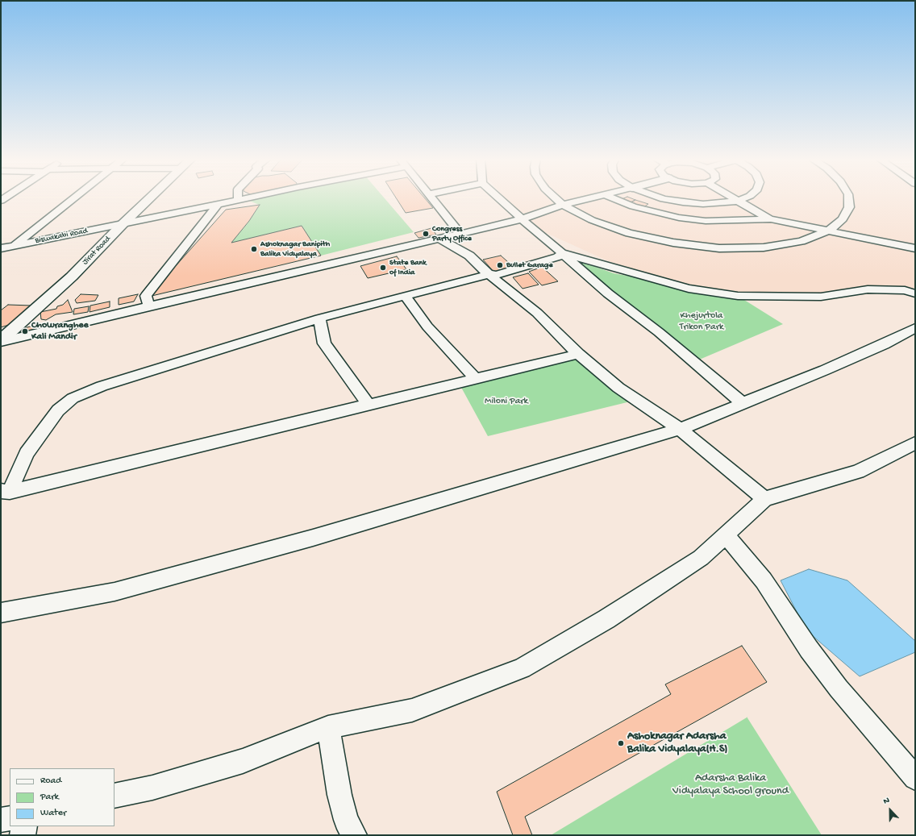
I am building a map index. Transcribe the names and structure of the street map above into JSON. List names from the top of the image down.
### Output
{
  "streets": {
    "main road": ["Jirat Road"],
    "street": ["Biswakabi Road"]
  },
  "crossings": [
    ["Biswakabi Road", "Jirat Road"]
  ],
  "parks": ["Khejurtola Trikon Park", "Miloni Park", "Adarsha Balika Vidyalaya School ground"],
  "places": [
    "Congress Party Office",
    "Ashoknagar Banipith Balika Vidyalaya",
    "Bullet Garage",
    "State Bank of India",
    "Chowranghee Kali Mandir",
    "Ashoknagar Adarsha Balika Vidyalaya(H.S)"
  ],
  "legend": ["Road", "Park", "Water"],
  "north": "top"
}
